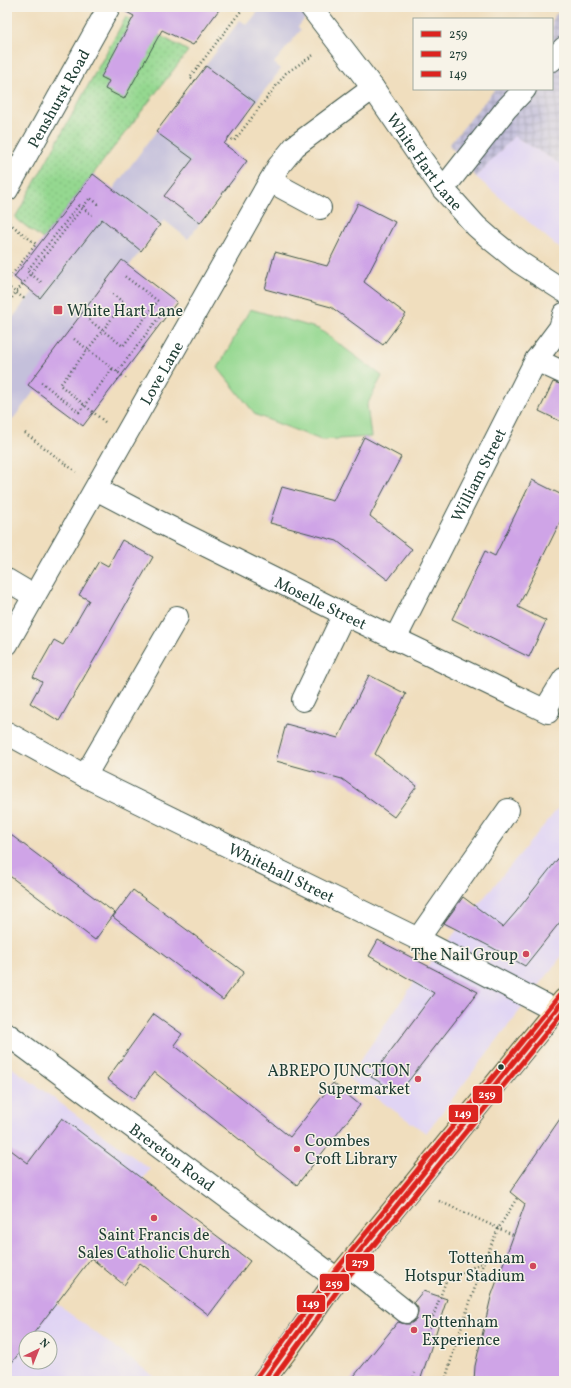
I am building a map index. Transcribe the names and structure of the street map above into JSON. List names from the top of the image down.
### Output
{
  "streets": {
    "street": [
      "Penshurst Road",
      "White Hart Lane",
      "Love Lane",
      "William Street",
      "Moselle Street",
      "Whitehall Street",
      "Brereton Road"
    ]
  },
  "crossings": [
    ["White Hart Lane", "Love Lane"],
    ["Love Lane", "Moselle Street"],
    ["William Street", "Moselle Street"]
  ],
  "places": {
    "transit": ["White Hart Lane"],
    "other": [
      "The Nail Group",
      "ABREPO JUNCTION Supermarket",
      "Coombes Croft Library",
      "Saint Francis de Sales Catholic Church",
      "Tottenham Hotspur Stadium",
      "Tottenham Experience"
    ]
  },
  "lines": ["transit line 149", "transit line 259", "transit line 279"],
  "legend": ["259", "279", "149"],
  "north": "top right"
}
